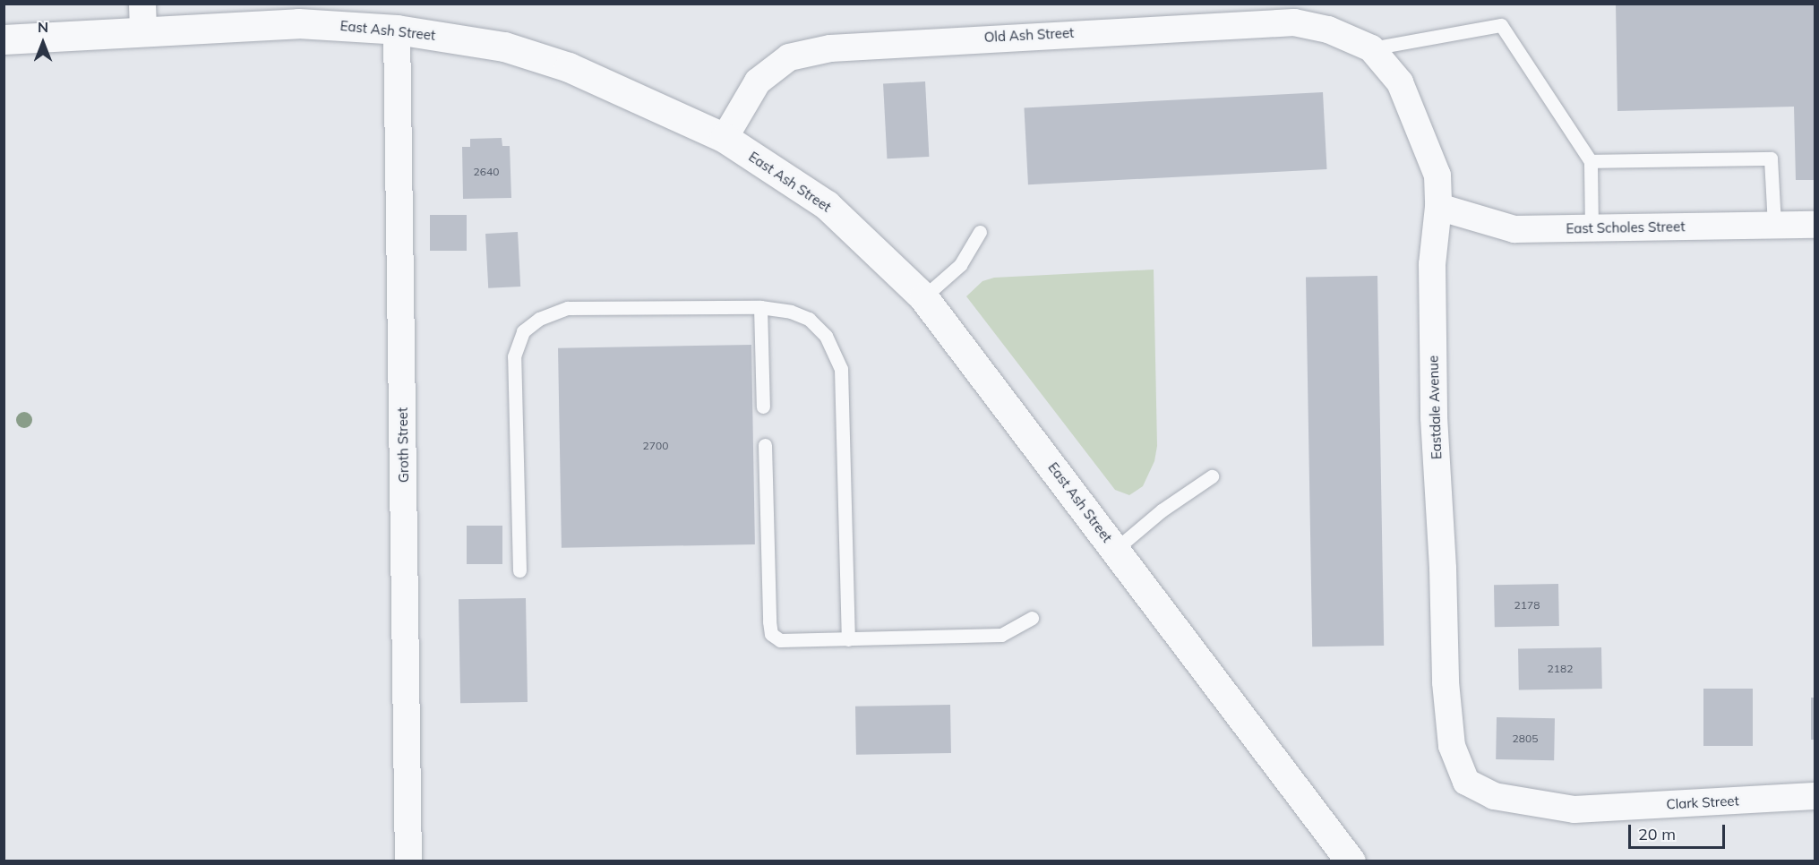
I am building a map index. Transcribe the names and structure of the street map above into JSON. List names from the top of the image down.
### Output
{
  "streets": {
    "street": [
      "East Ash Street",
      "Old Ash Street",
      "East Scholes Street",
      "Eastdale Avenue",
      "Groth Street",
      "Clark Street"
    ]
  },
  "crossings": [
    ["East Ash Street", "Old Ash Street"],
    ["East Ash Street", "Groth Street"],
    ["Old Ash Street", "Eastdale Avenue"],
    ["East Scholes Street", "Eastdale Avenue"],
    ["Eastdale Avenue", "Clark Street"]
  ],
  "house_numbers": [
    "2640",
    "2700",
    "2178",
    "2182",
    "2805"
  ],
  "scale_bar": "20 m",
  "north": "top"
}
